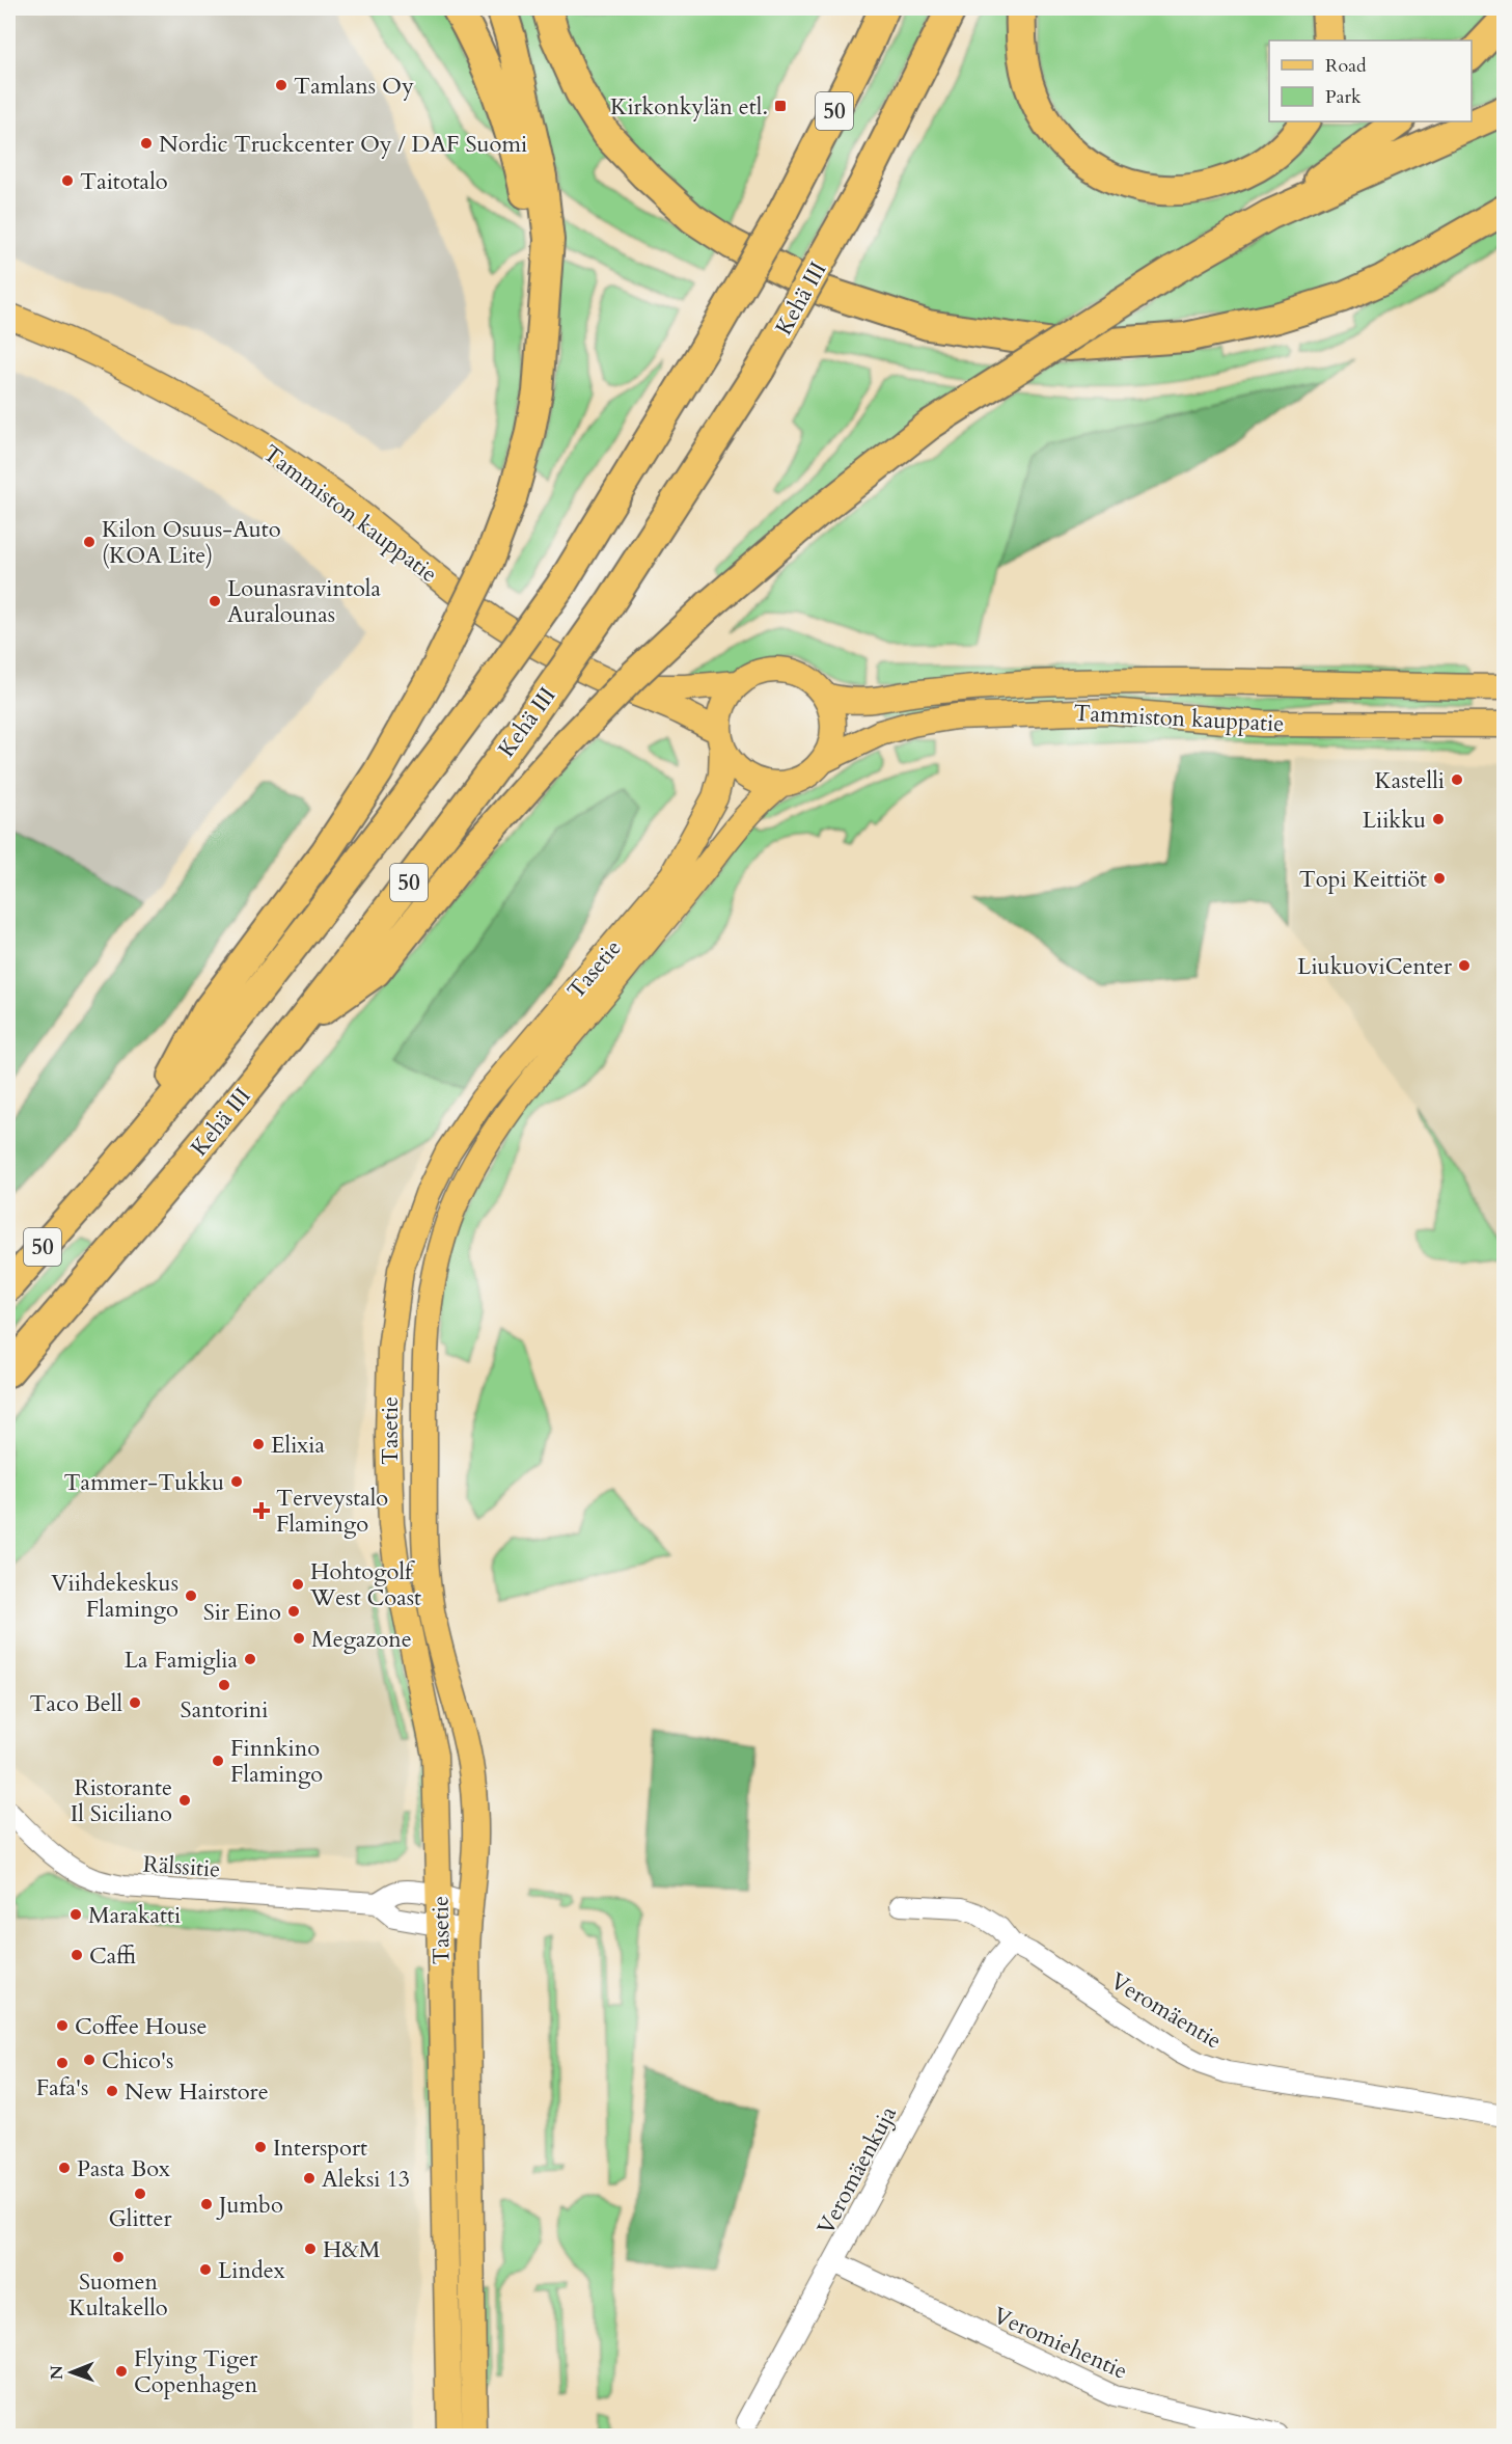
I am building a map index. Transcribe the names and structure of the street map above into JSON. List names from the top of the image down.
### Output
{
  "streets": {
    "highway": ["50", "Kehä III"],
    "main road": ["Tammiston kauppatie", "Tasetie"],
    "street": [
      "Rälssitie",
      "Veromäentie",
      "Veromäenkuja",
      "Veromiehentie"
    ]
  },
  "crossings": [
    ["Tammiston kauppatie", "Tasetie"],
    ["Tasetie", "Rälssitie"],
    ["Veromäentie", "Veromäenkuja"],
    ["Veromäenkuja", "Veromiehentie"]
  ],
  "places": {
    "other": [
      "Tamlans Oy",
      "Nordic Truckcenter Oy / DAF Suomi",
      "Taitotalo",
      "Kilon Osuus-Auto (KOA Lite)",
      "Lounasravintola Auralounas",
      "Kastelli",
      "Liikku",
      "Topi Keittiöt",
      "LiukuoviCenter",
      "Elixia",
      "Tammer-Tukku",
      "Hohtogolf West Coast",
      "Viihdekeskus Flamingo",
      "Sir Eino",
      "Megazone",
      "La Famiglia",
      "Santorini",
      "Taco Bell",
      "Finnkino Flamingo",
      "Ristorante Il Siciliano",
      "Marakatti",
      "Caffi",
      "Coffee House",
      "Chico's",
      "Fafa's",
      "New Hairstore",
      "Intersport",
      "Pasta Box",
      "Aleksi 13",
      "Glitter",
      "Jumbo",
      "H&M",
      "Suomen Kultakello",
      "Lindex",
      "Flying Tiger Copenhagen"
    ],
    "transit": ["Kirkonkylän etl."],
    "health": ["Terveystalo Flamingo"]
  },
  "legend": ["Road", "Park"],
  "north": "left"
}
